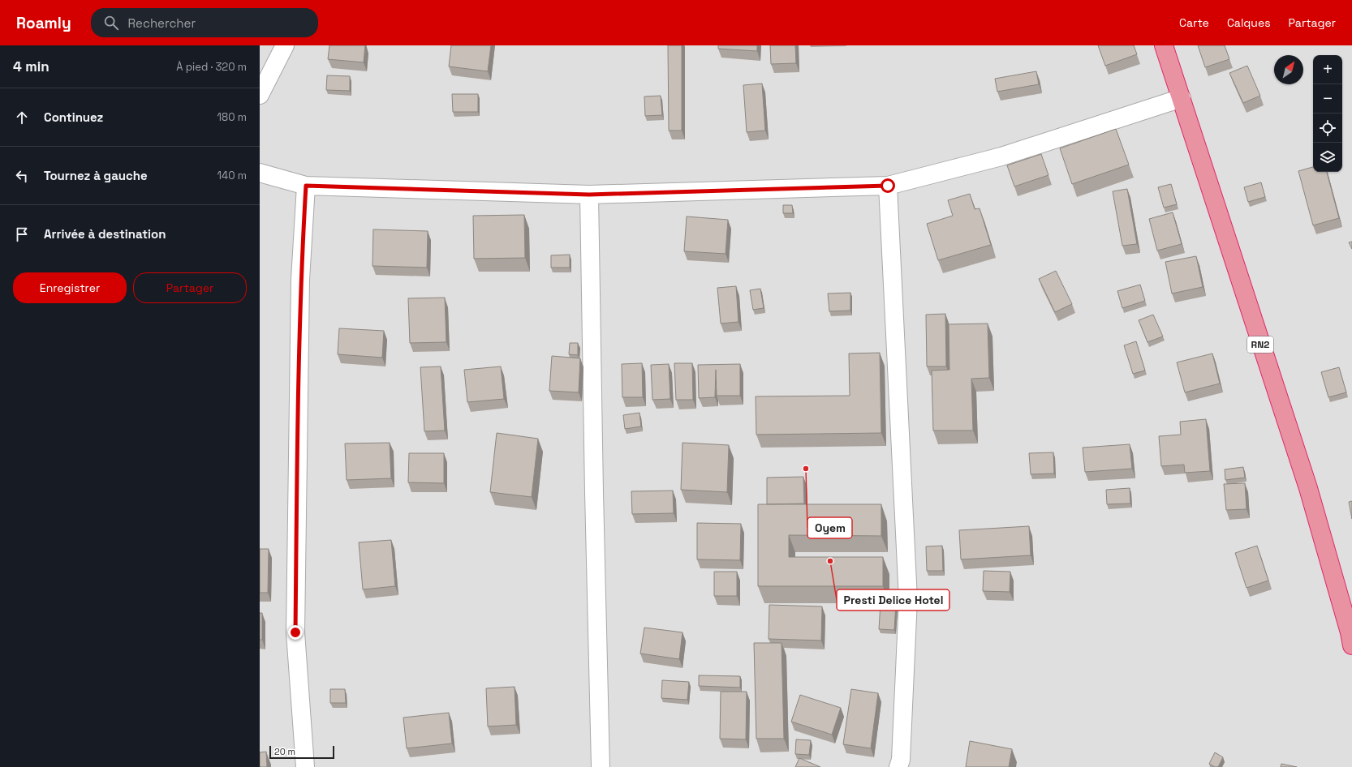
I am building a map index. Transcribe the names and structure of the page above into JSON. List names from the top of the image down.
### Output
{
  "streets": {
    "highway": ["RN2"]
  },
  "places": ["Oyem", "Presti Delice Hotel"],
  "scale_bar": "20 m",
  "north": "top right",
  "page": {
    "header": "Roamly",
    "search": "Rechercher",
    "nav": ["Carte", "Calques", "Partager"],
    "heading": ["4 min", "À pied · 320 m"],
    "map_buttons": ["+", "−"],
    "list": [
      ["Continuez", "180 m"],
      ["Tournez à gauche", "140 m"],
      "Arrivée à destination"
    ],
    "buttons": ["Enregistrer", "Partager"],
    "scale": "20 m"
  }
}
